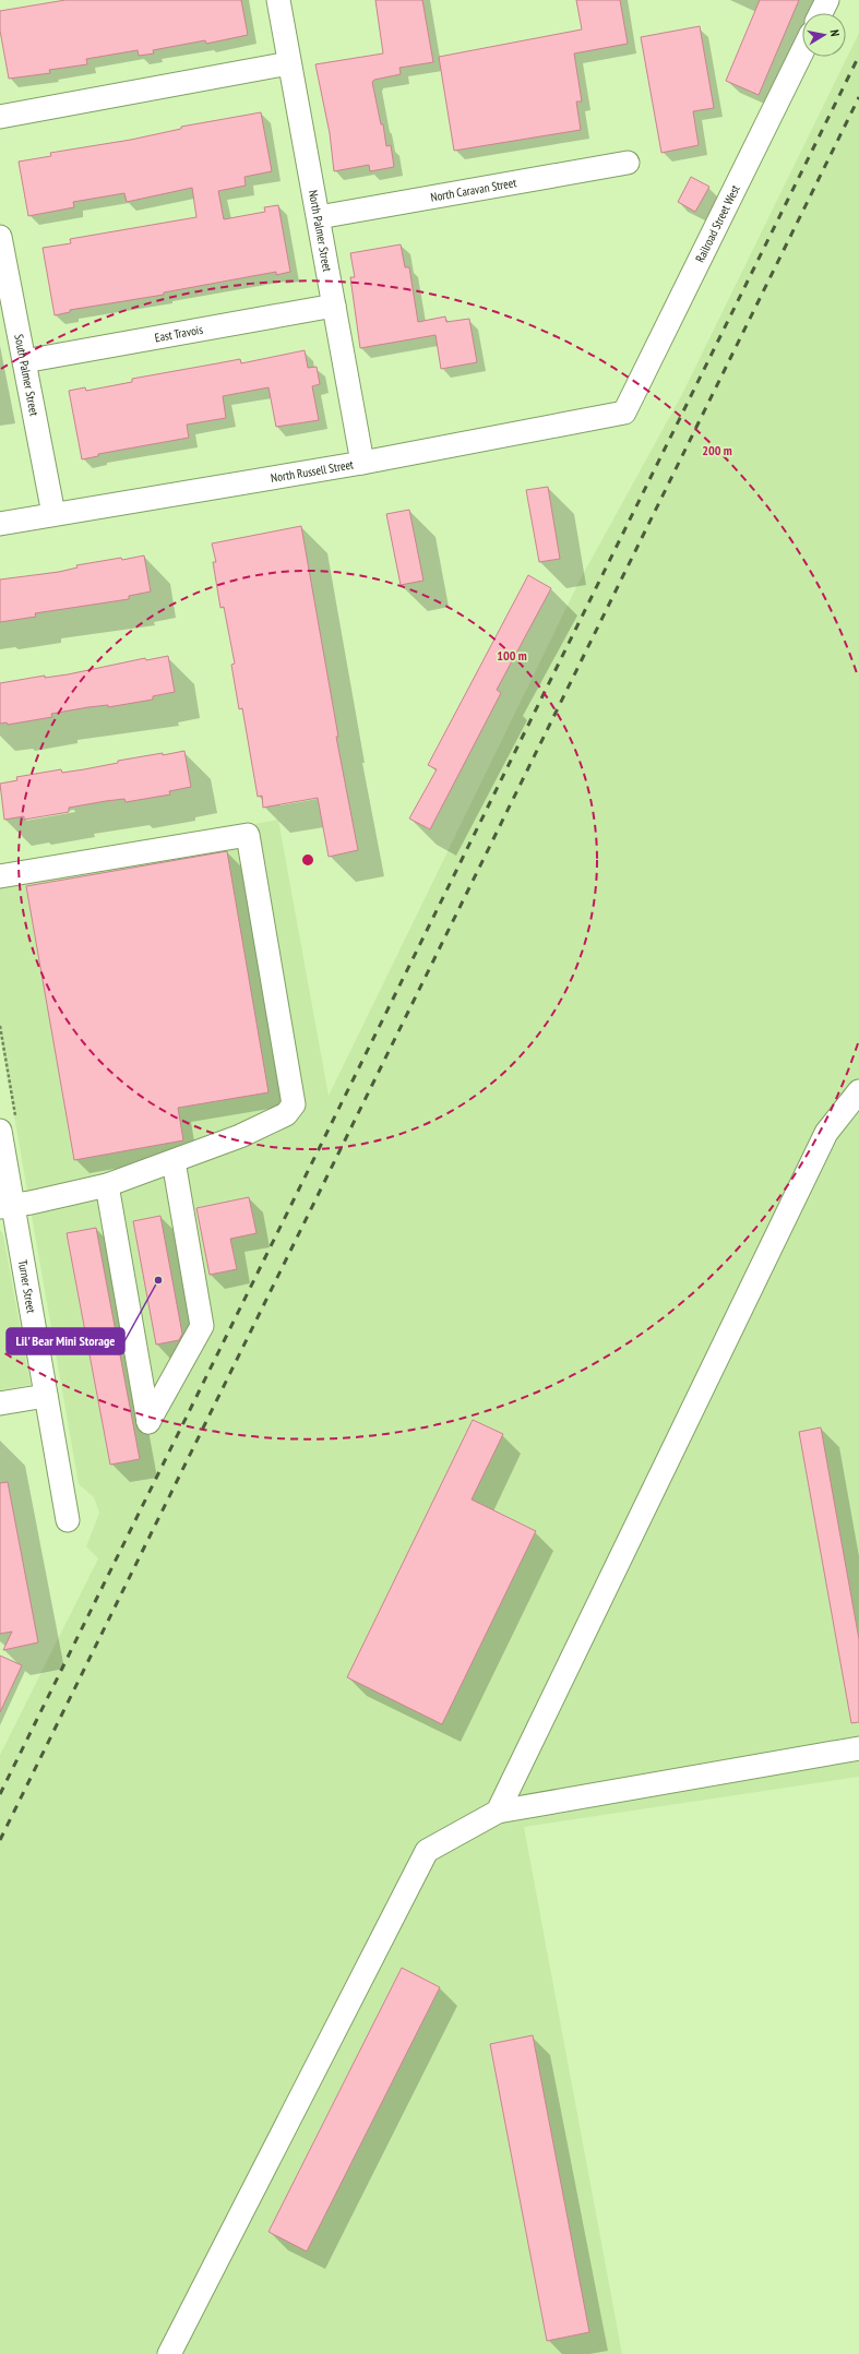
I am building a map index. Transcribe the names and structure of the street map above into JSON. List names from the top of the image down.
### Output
{
  "streets": {
    "street": [
      "North Caravan Street",
      "Railroad Street West",
      "North Palmer Street",
      "East Travois",
      "South Palmer Street",
      "North Russell Street",
      "Turner Street"
    ]
  },
  "crossings": [
    ["North Caravan Street", "North Palmer Street"],
    ["Railroad Street West", "North Russell Street"],
    ["North Palmer Street", "East Travois"],
    ["North Palmer Street", "North Russell Street"],
    ["East Travois", "South Palmer Street"],
    ["South Palmer Street", "North Russell Street"]
  ],
  "places": ["Lil' Bear Mini Storage"],
  "north": "right",
  "rings": ["200 m", "100 m"]
}
